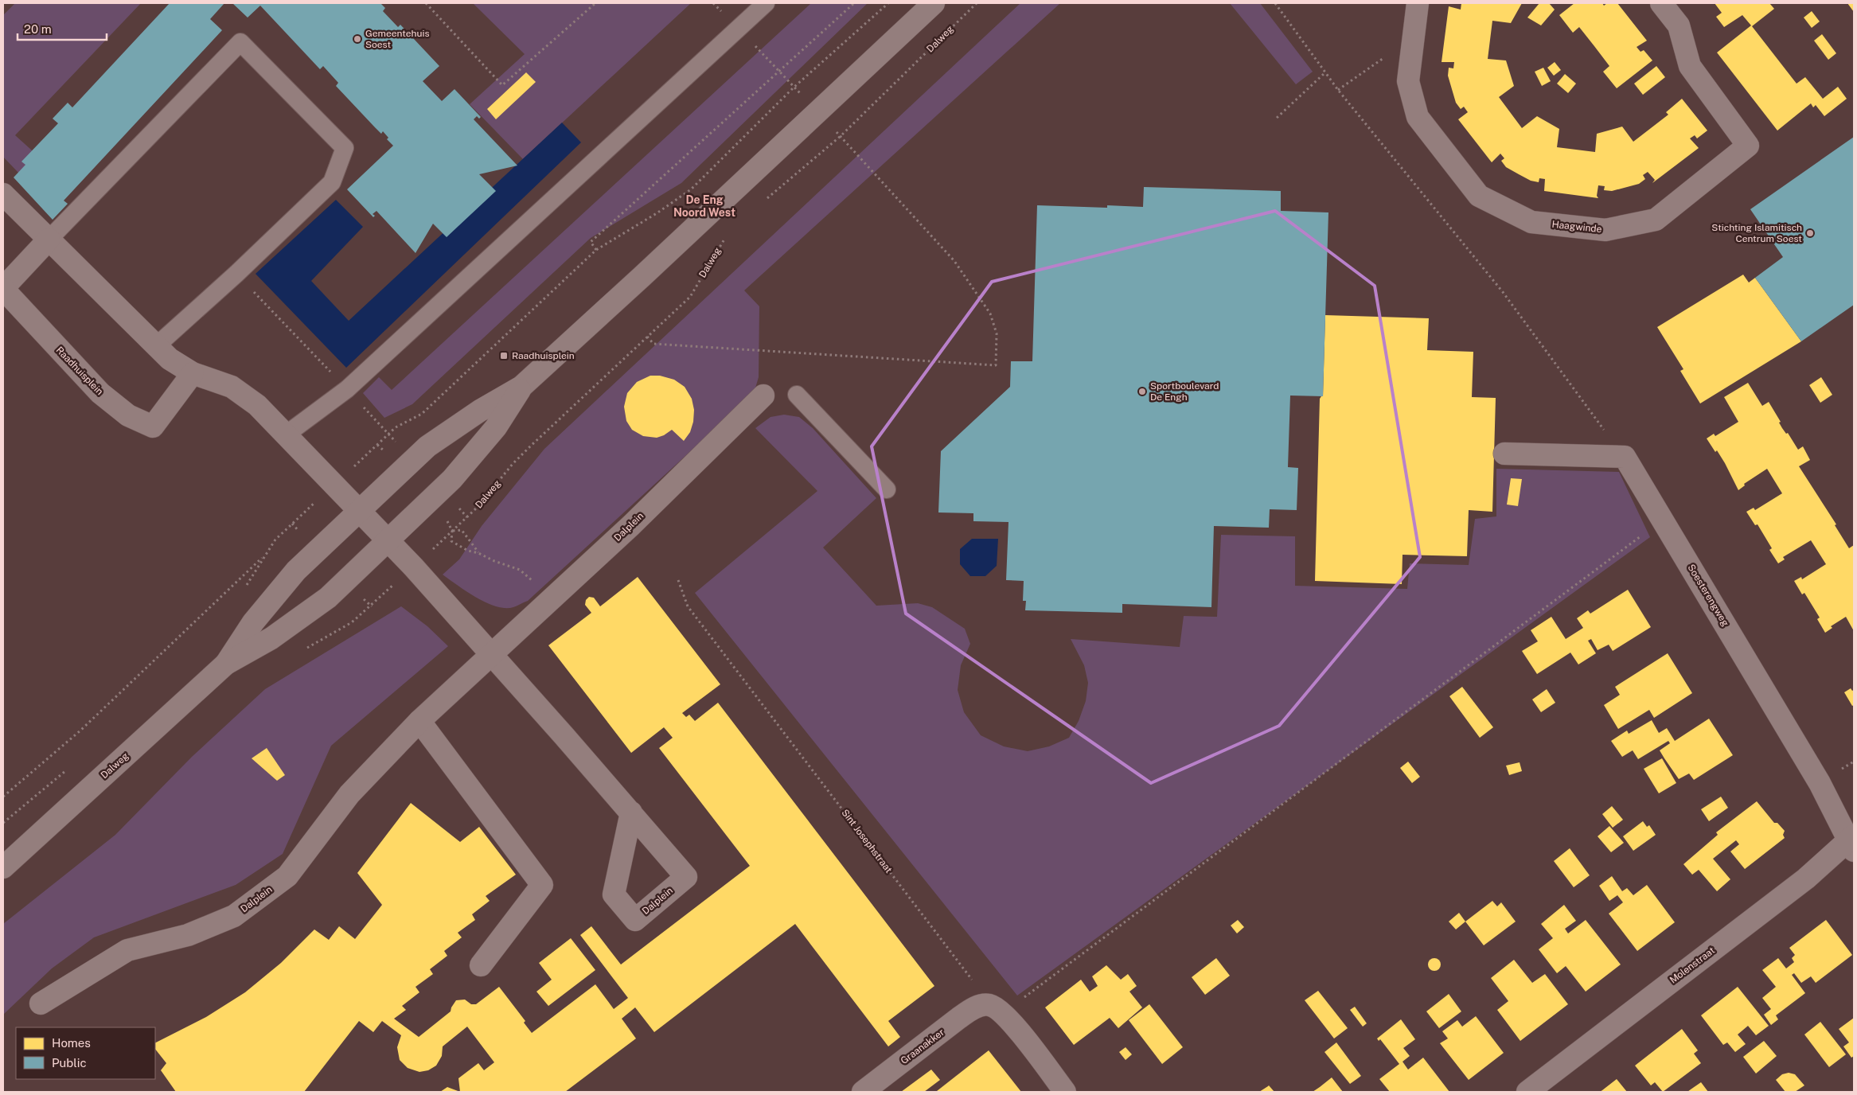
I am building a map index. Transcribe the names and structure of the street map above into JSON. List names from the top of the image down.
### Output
{
  "streets": {
    "street": [
      "Dalweg",
      "Haagwinde",
      "Raadhuisplein",
      "Dalplein",
      "Soesterengweg",
      "Molenstraat",
      "Graanakker"
    ],
    "path": ["Sint Josephstraat"]
  },
  "crossings": [
    ["Soesterengweg", "Molenstraat"],
    ["Sint Josephstraat", "Graanakker"]
  ],
  "districts": ["De Eng Noord West"],
  "places": {
    "other": ["Gemeentehuis Soest", "Stichting Islamitisch Centrum Soest", "Sportboulevard De Engh"],
    "transit": ["Raadhuisplein"]
  },
  "legend": ["Homes", "Public"],
  "scale_bar": "20 m"
}
